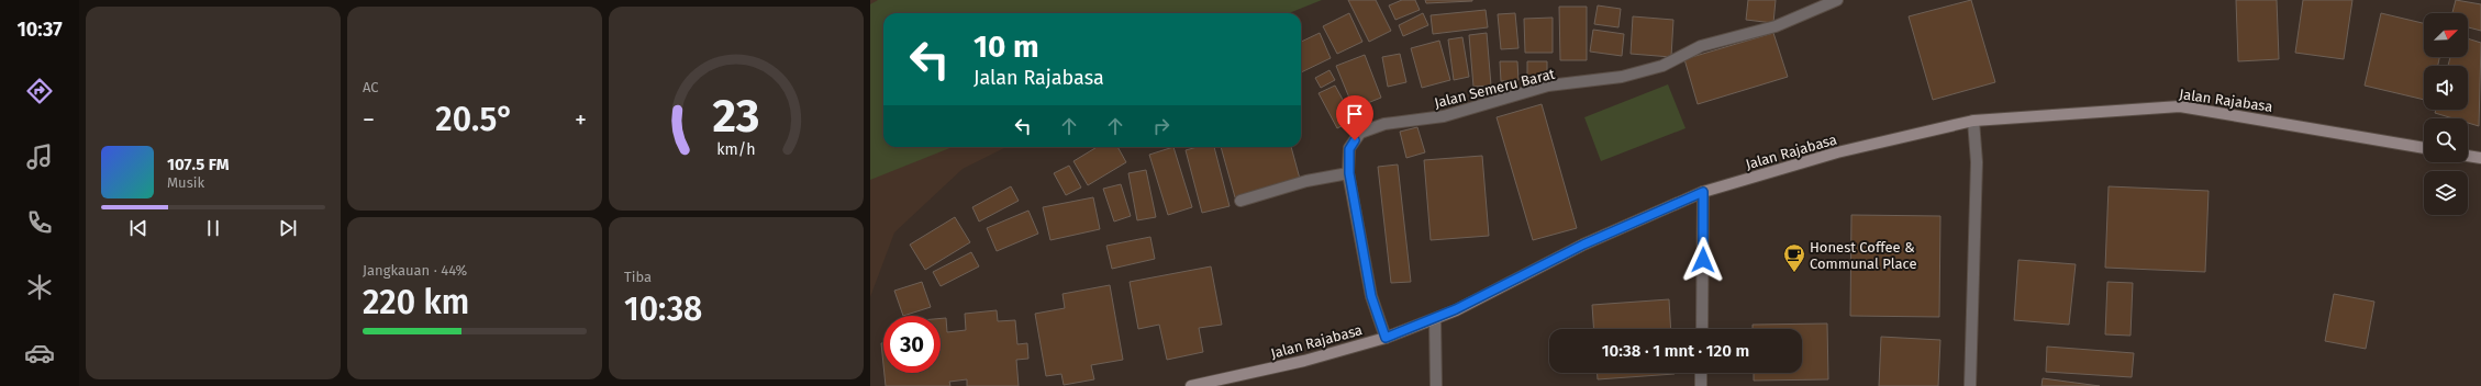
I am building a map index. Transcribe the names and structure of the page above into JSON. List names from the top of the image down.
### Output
{
  "streets": {
    "street": ["Jalan Semeru Barat", "Jalan Rajabasa"]
  },
  "crossings": [
    ["Jalan Semeru Barat", "Jalan Rajabasa"]
  ],
  "places": {
    "cafe": ["Honest Coffee & Communal Place"]
  },
  "north": "top right",
  "page": {
    "tabs": "10:37",
    "tile": [
      "AC",
      ["Jangkauan · 44%", "220 km"],
      ["Tiba", "10:38"]
    ],
    "turn": ["10 m", "Jalan Rajabasa"],
    "heat": ["−", "20.5°", "+"],
    "song": ["107.5 FM", "Musik"],
    "limit": "30",
    "trip": "10:38 · 1 mnt · 120 m",
    "gauge": ["23", "km/h"]
  }
}
